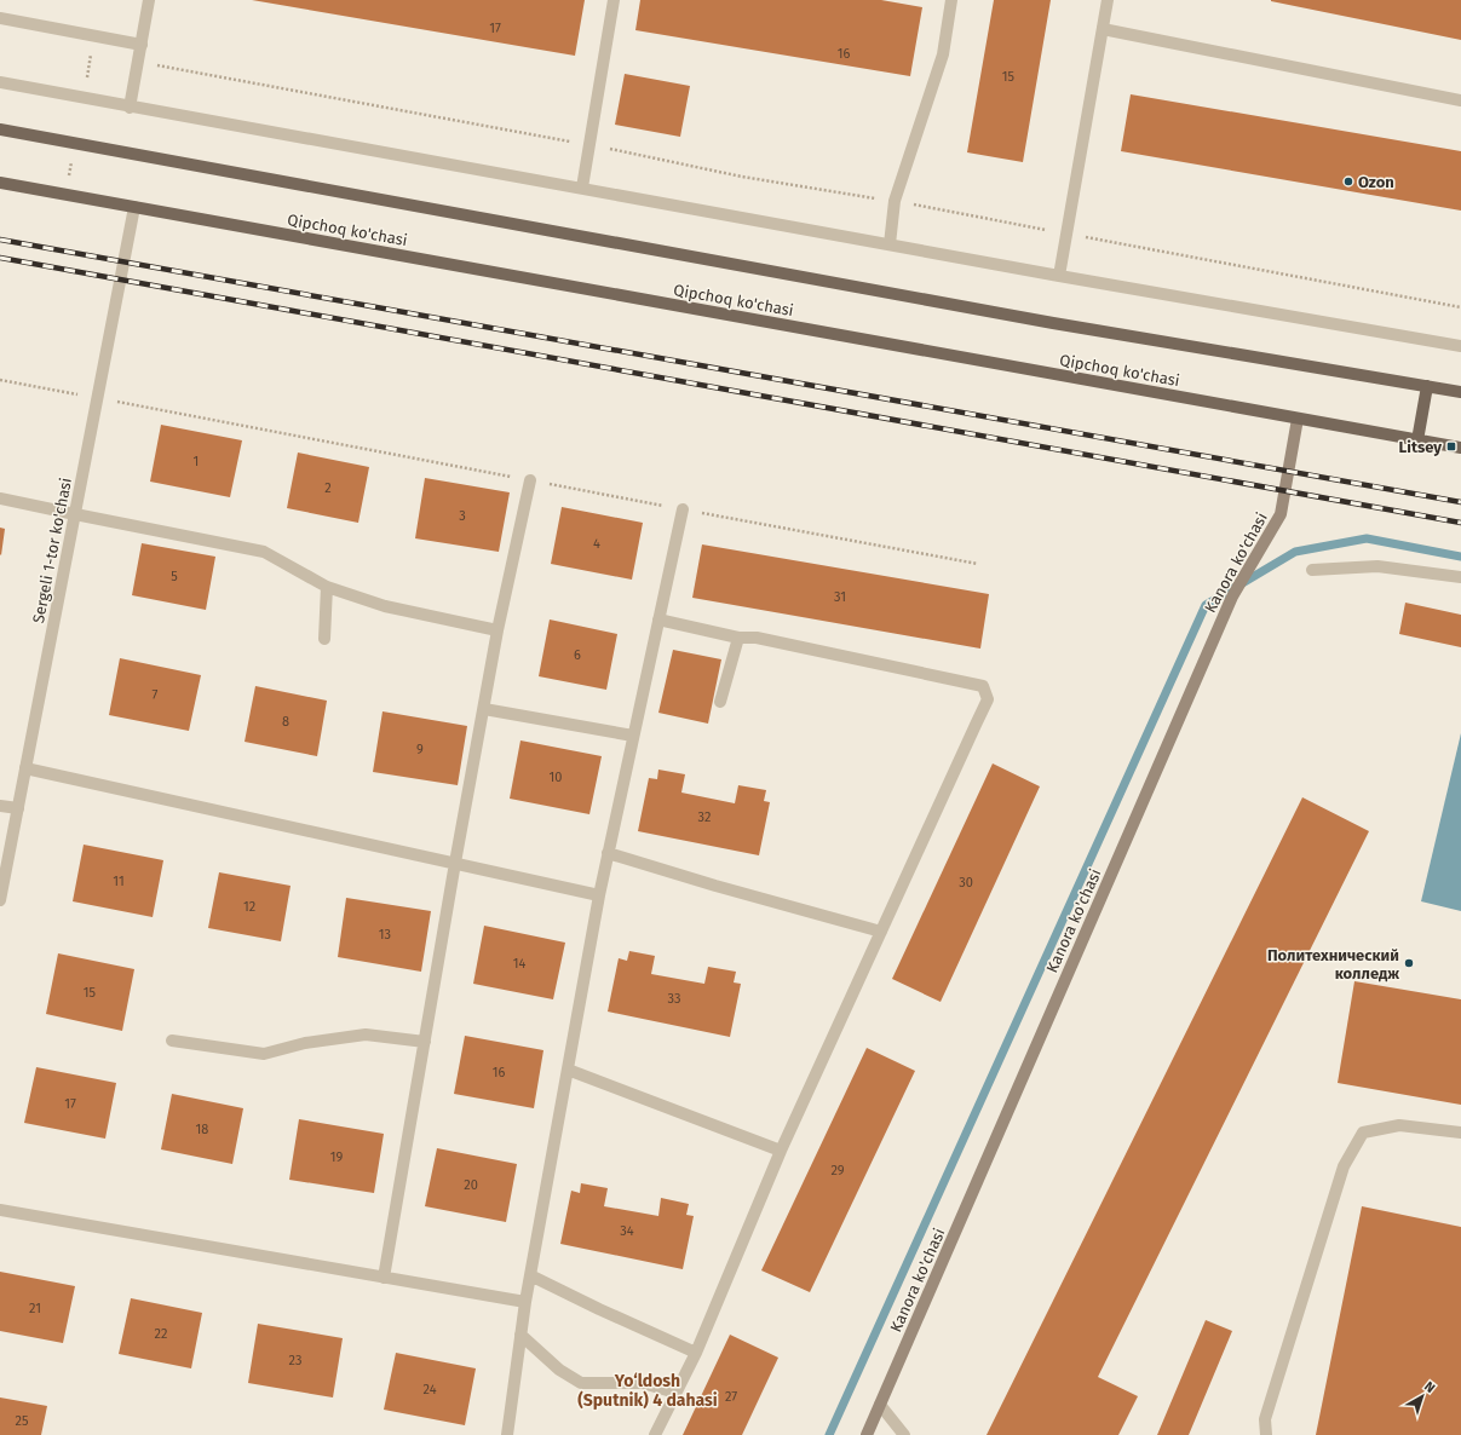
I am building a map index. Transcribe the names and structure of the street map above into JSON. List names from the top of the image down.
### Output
{
  "streets": {
    "main road": ["Qipchoq ko'chasi"],
    "street": ["Sergeli 1-tor ko'chasi", "Kanora ko'chasi"]
  },
  "crossings": [
    ["Qipchoq ko'chasi", "Sergeli 1-tor ko'chasi"],
    ["Qipchoq ko'chasi", "Kanora ko'chasi"]
  ],
  "districts": ["Yo‘ldosh (Sputnik) 4 dahasi"],
  "places": {
    "other": ["Ozon", "Политехнический колледж"],
    "transit": ["Litsey"]
  },
  "house_numbers": [
    "17",
    "16",
    "15",
    "1",
    "2",
    "3",
    "4",
    "5",
    "31",
    "6",
    "7",
    "8",
    "9",
    "10",
    "32",
    "11",
    "30",
    "12",
    "13",
    "14",
    "15",
    "33",
    "16",
    "17",
    "18",
    "19",
    "29",
    "20",
    "34",
    "21",
    "22",
    "23",
    "24",
    "27",
    "25"
  ],
  "north": "top right"
}
